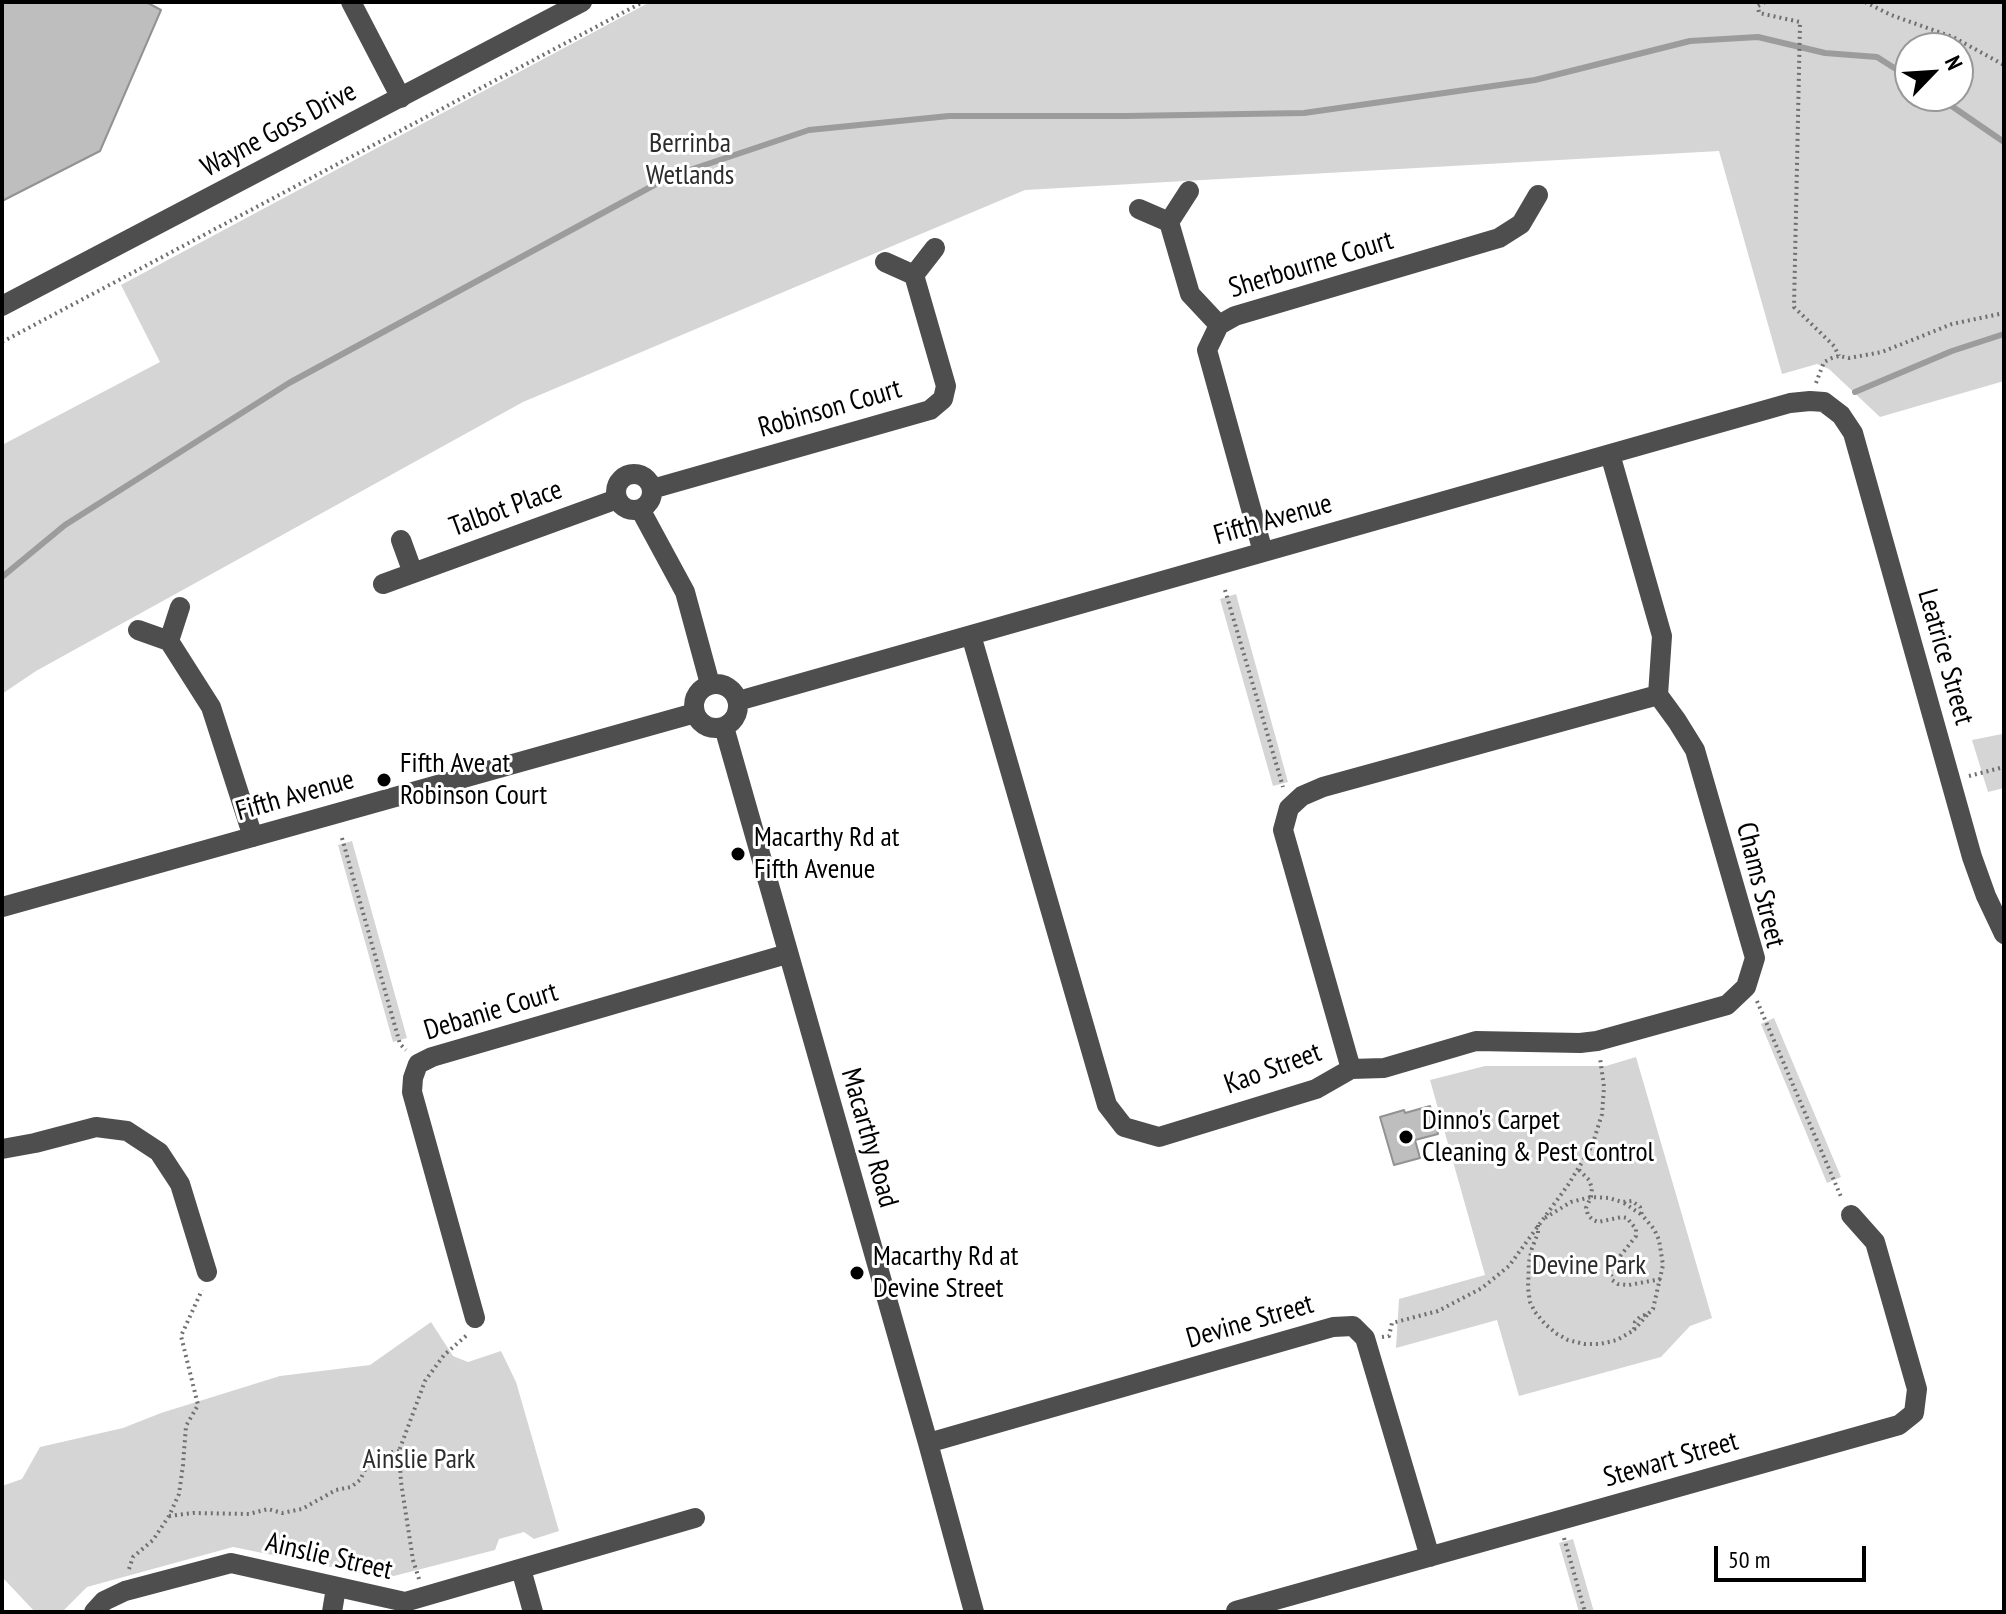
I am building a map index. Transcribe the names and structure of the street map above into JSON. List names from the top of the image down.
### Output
{
  "streets": {
    "street": [
      "Wayne Goss Drive",
      "Sherbourne Court",
      "Robinson Court",
      "Talbot Place",
      "Fifth Avenue",
      "Leatrice Street",
      "Chams Street",
      "Debanie Court",
      "Kao Street",
      "Macarthy Road",
      "Devine Street",
      "Stewart Street",
      "Ainslie Street"
    ]
  },
  "crossings": [
    ["Sherbourne Court", "Fifth Avenue"],
    ["Robinson Court", "Talbot Place"],
    ["Fifth Avenue", "Leatrice Street"],
    ["Fifth Avenue", "Kao Street"],
    ["Fifth Avenue", "Macarthy Road"],
    ["Chams Street", "Kao Street"],
    ["Debanie Court", "Macarthy Road"],
    ["Macarthy Road", "Devine Street"]
  ],
  "parks": ["Berrinba Wetlands", "Devine Park", "Ainslie Park"],
  "places": [
    "Fifth Ave at Robinson Court",
    "Macarthy Rd at Fifth Avenue",
    "Dinno's Carpet Cleaning & Pest Control",
    "Macarthy Rd at Devine Street"
  ],
  "scale_bar": "50 m",
  "north": "top right"
}
